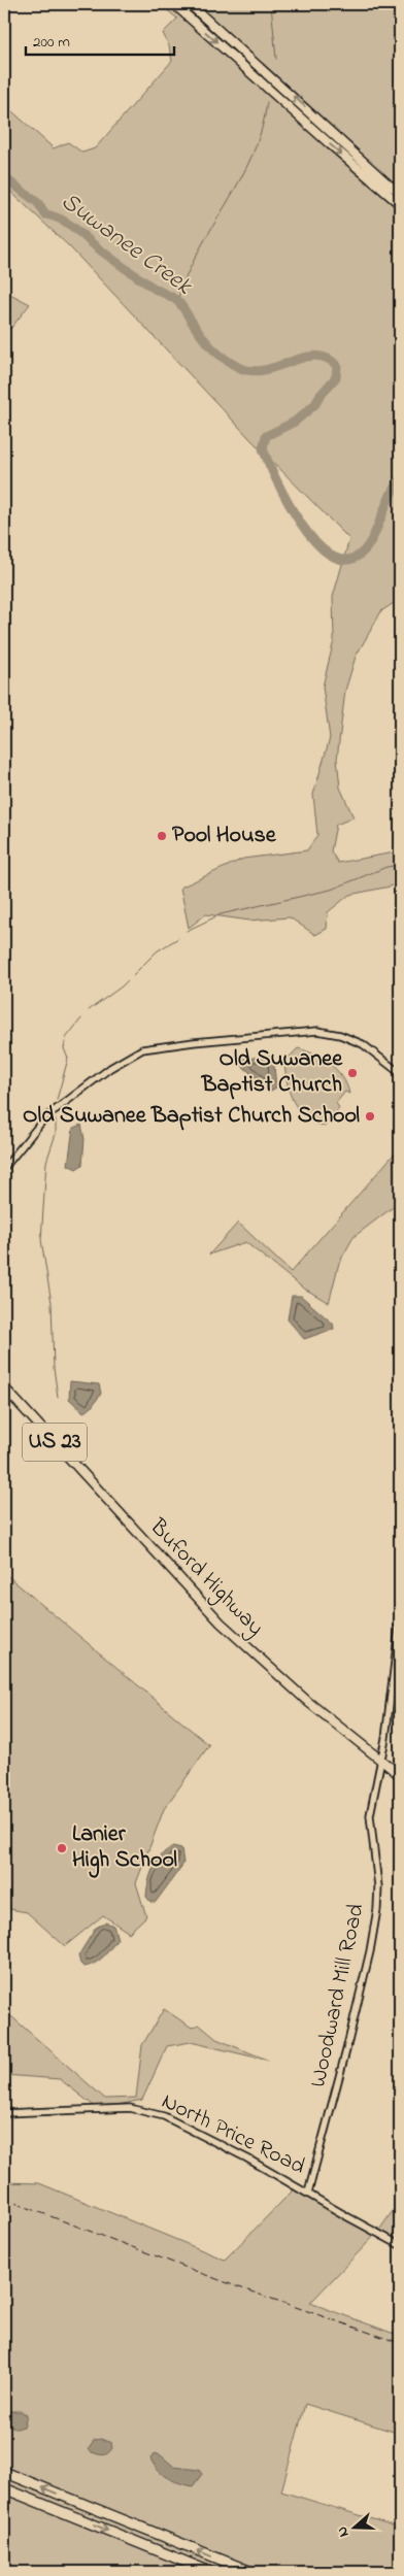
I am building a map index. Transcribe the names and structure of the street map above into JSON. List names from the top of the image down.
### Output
{
  "streets": {
    "main road": ["US 23", "Buford Highway"],
    "street": ["Woodward Mill Road", "North Price Road"]
  },
  "crossings": [
    ["Buford Highway", "Woodward Mill Road"],
    ["Woodward Mill Road", "North Price Road"]
  ],
  "water": ["Suwanee Creek"],
  "places": [
    "Pool House",
    "Old Suwanee Baptist Church",
    "Old Suwanee Baptist Church School",
    "Lanier High School"
  ],
  "scale_bar": "200 m",
  "north": "left"
}
